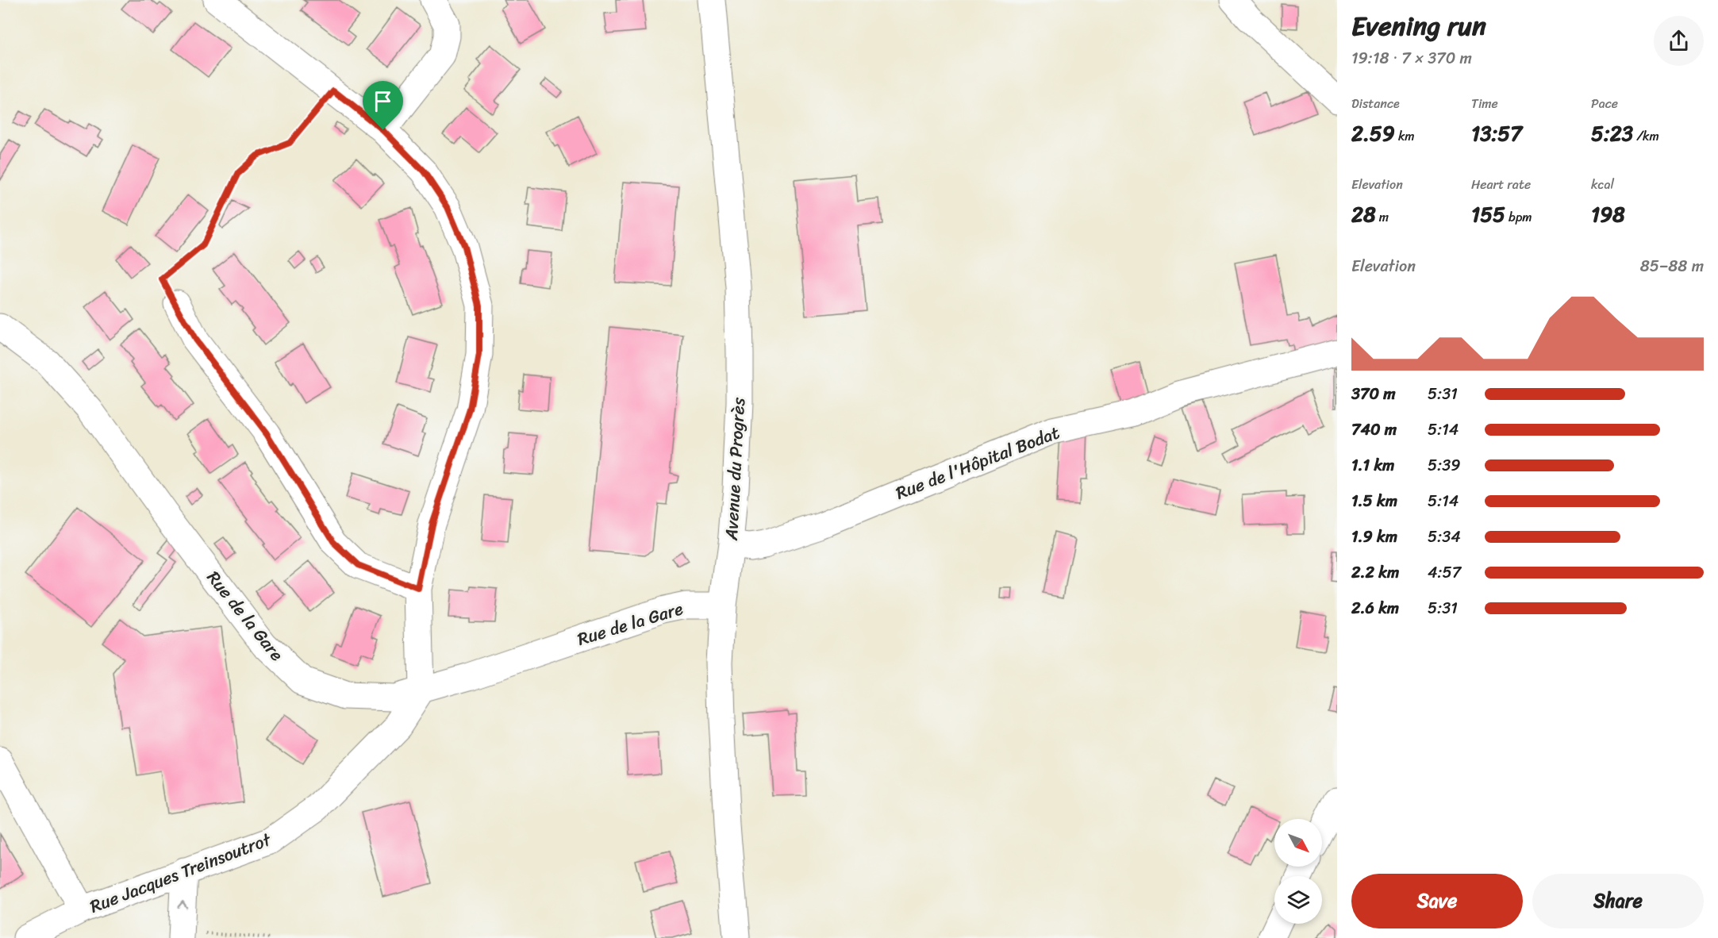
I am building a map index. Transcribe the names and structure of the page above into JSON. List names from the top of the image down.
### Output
{
  "streets": {
    "street": [
      "Rue de l'Hôpital Bodat",
      "Avenue du Progrès",
      "Rue de la Gare",
      "Rue Jacques Treinsoutrot"
    ]
  },
  "crossings": [
    ["Rue de l'Hôpital Bodat", "Avenue du Progrès"],
    ["Avenue du Progrès", "Rue de la Gare"],
    ["Rue de la Gare", "Rue Jacques Treinsoutrot"]
  ],
  "north": "bottom right",
  "page": {
    "heading": ["Evening run", "19:18 · 7 × 370 m"],
    "stats": [
      ["Distance", "2.59 km"],
      ["Time", "13:57"],
      ["Pace", "5:23 /km"],
      ["Elevation", "28 m"],
      ["Heart rate", "155 bpm"],
      ["kcal", "198"]
    ],
    "chart": ["Elevation", "85–88 m"],
    "list": [
      {
        "name": "370 m",
        "note": "5:31"
      },
      {
        "name": "740 m",
        "note": "5:14"
      },
      {
        "name": "1.1 km",
        "note": "5:39"
      },
      {
        "name": "1.5 km",
        "note": "5:14"
      },
      {
        "name": "1.9 km",
        "note": "5:34"
      },
      {
        "name": "2.2 km",
        "note": "4:57"
      },
      {
        "name": "2.6 km",
        "note": "5:31"
      }
    ],
    "buttons": ["Save", "Share"]
  }
}
